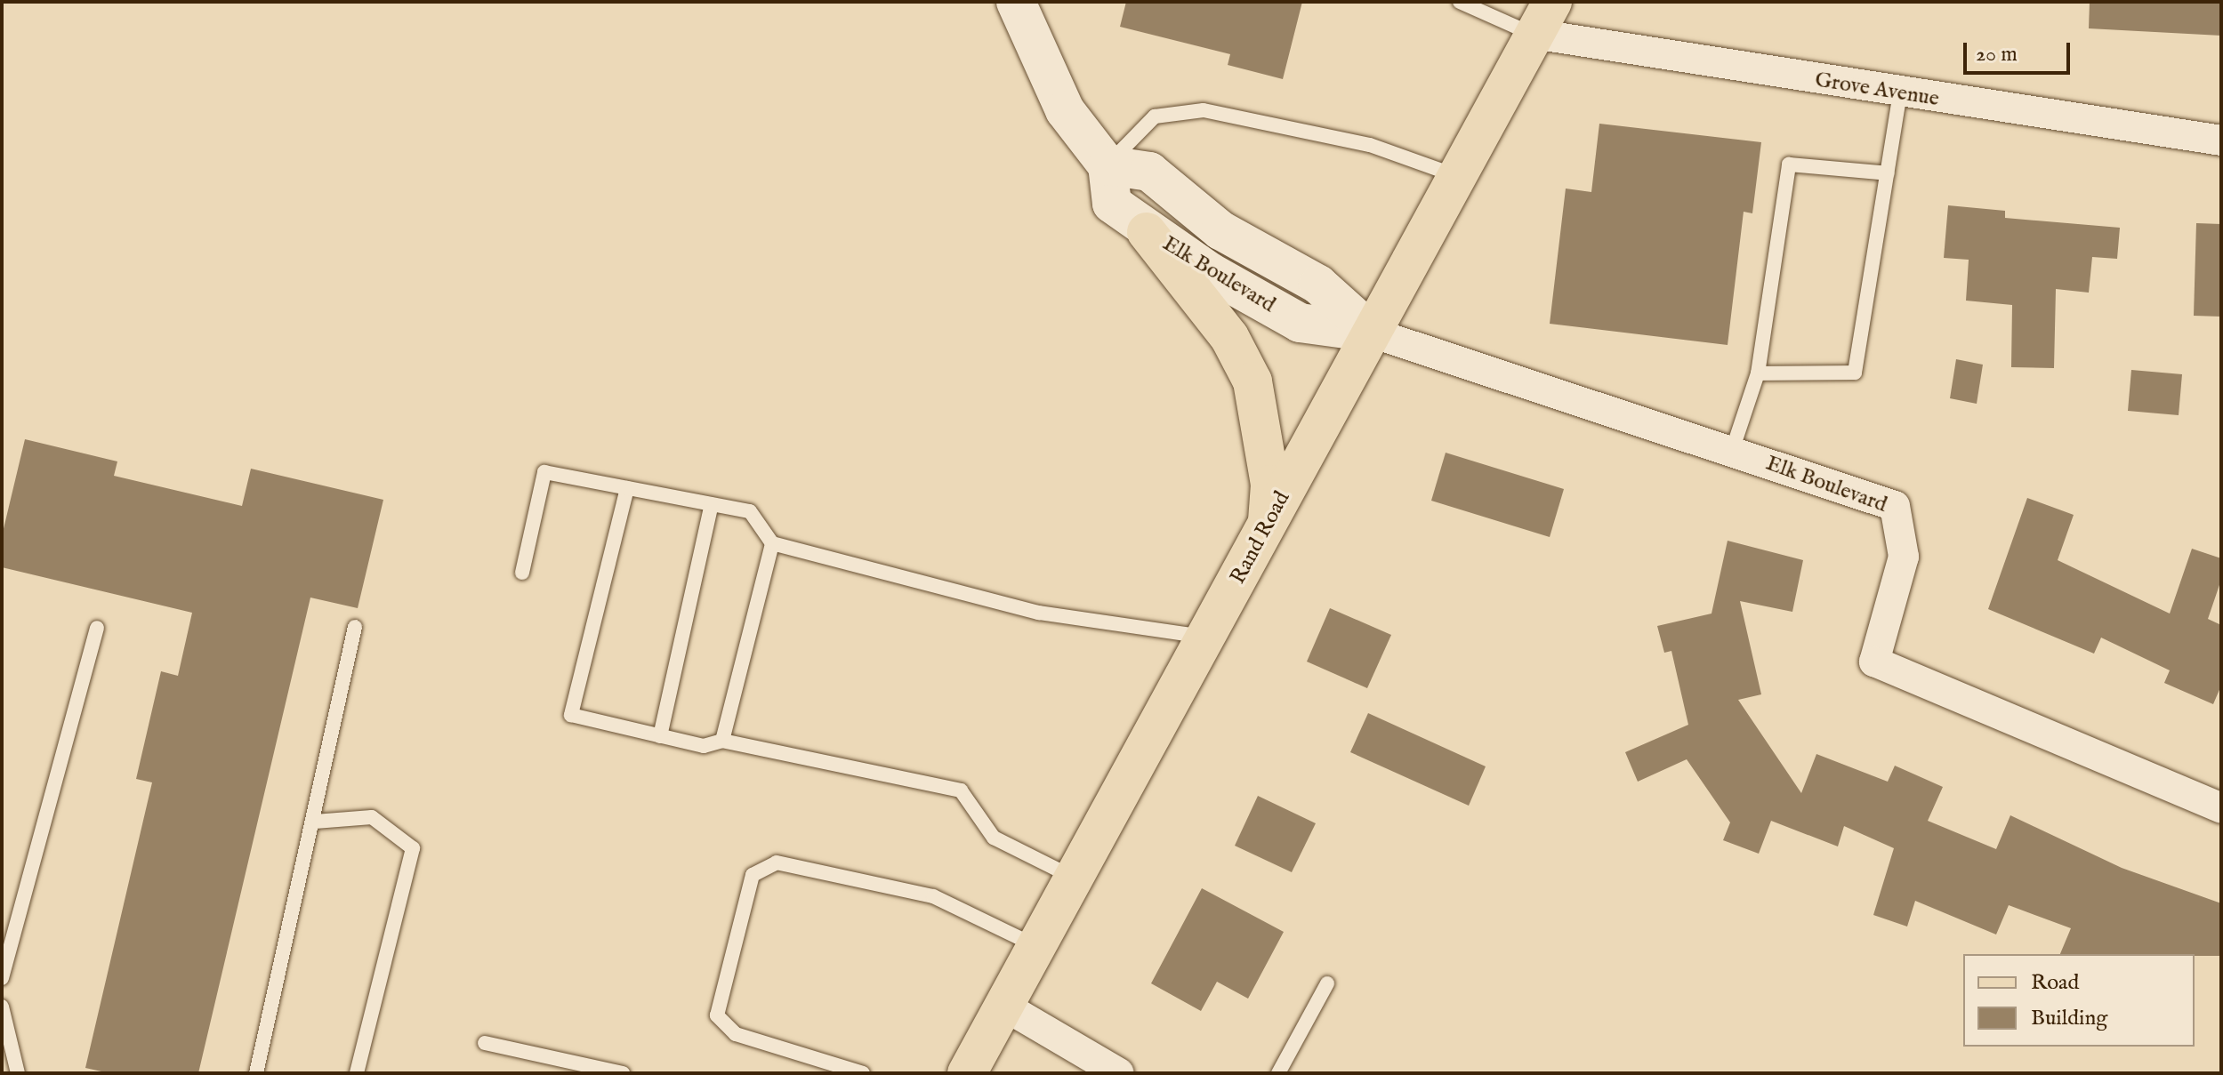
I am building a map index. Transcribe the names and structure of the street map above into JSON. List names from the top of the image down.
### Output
{
  "streets": {
    "main road": ["Elk Boulevard", "Rand Road"],
    "street": ["Grove Avenue"]
  },
  "crossings": [
    ["Grove Avenue", "Rand Road"],
    ["Elk Boulevard", "Rand Road"]
  ],
  "legend": ["Road", "Building"],
  "scale_bar": "20 m"
}
